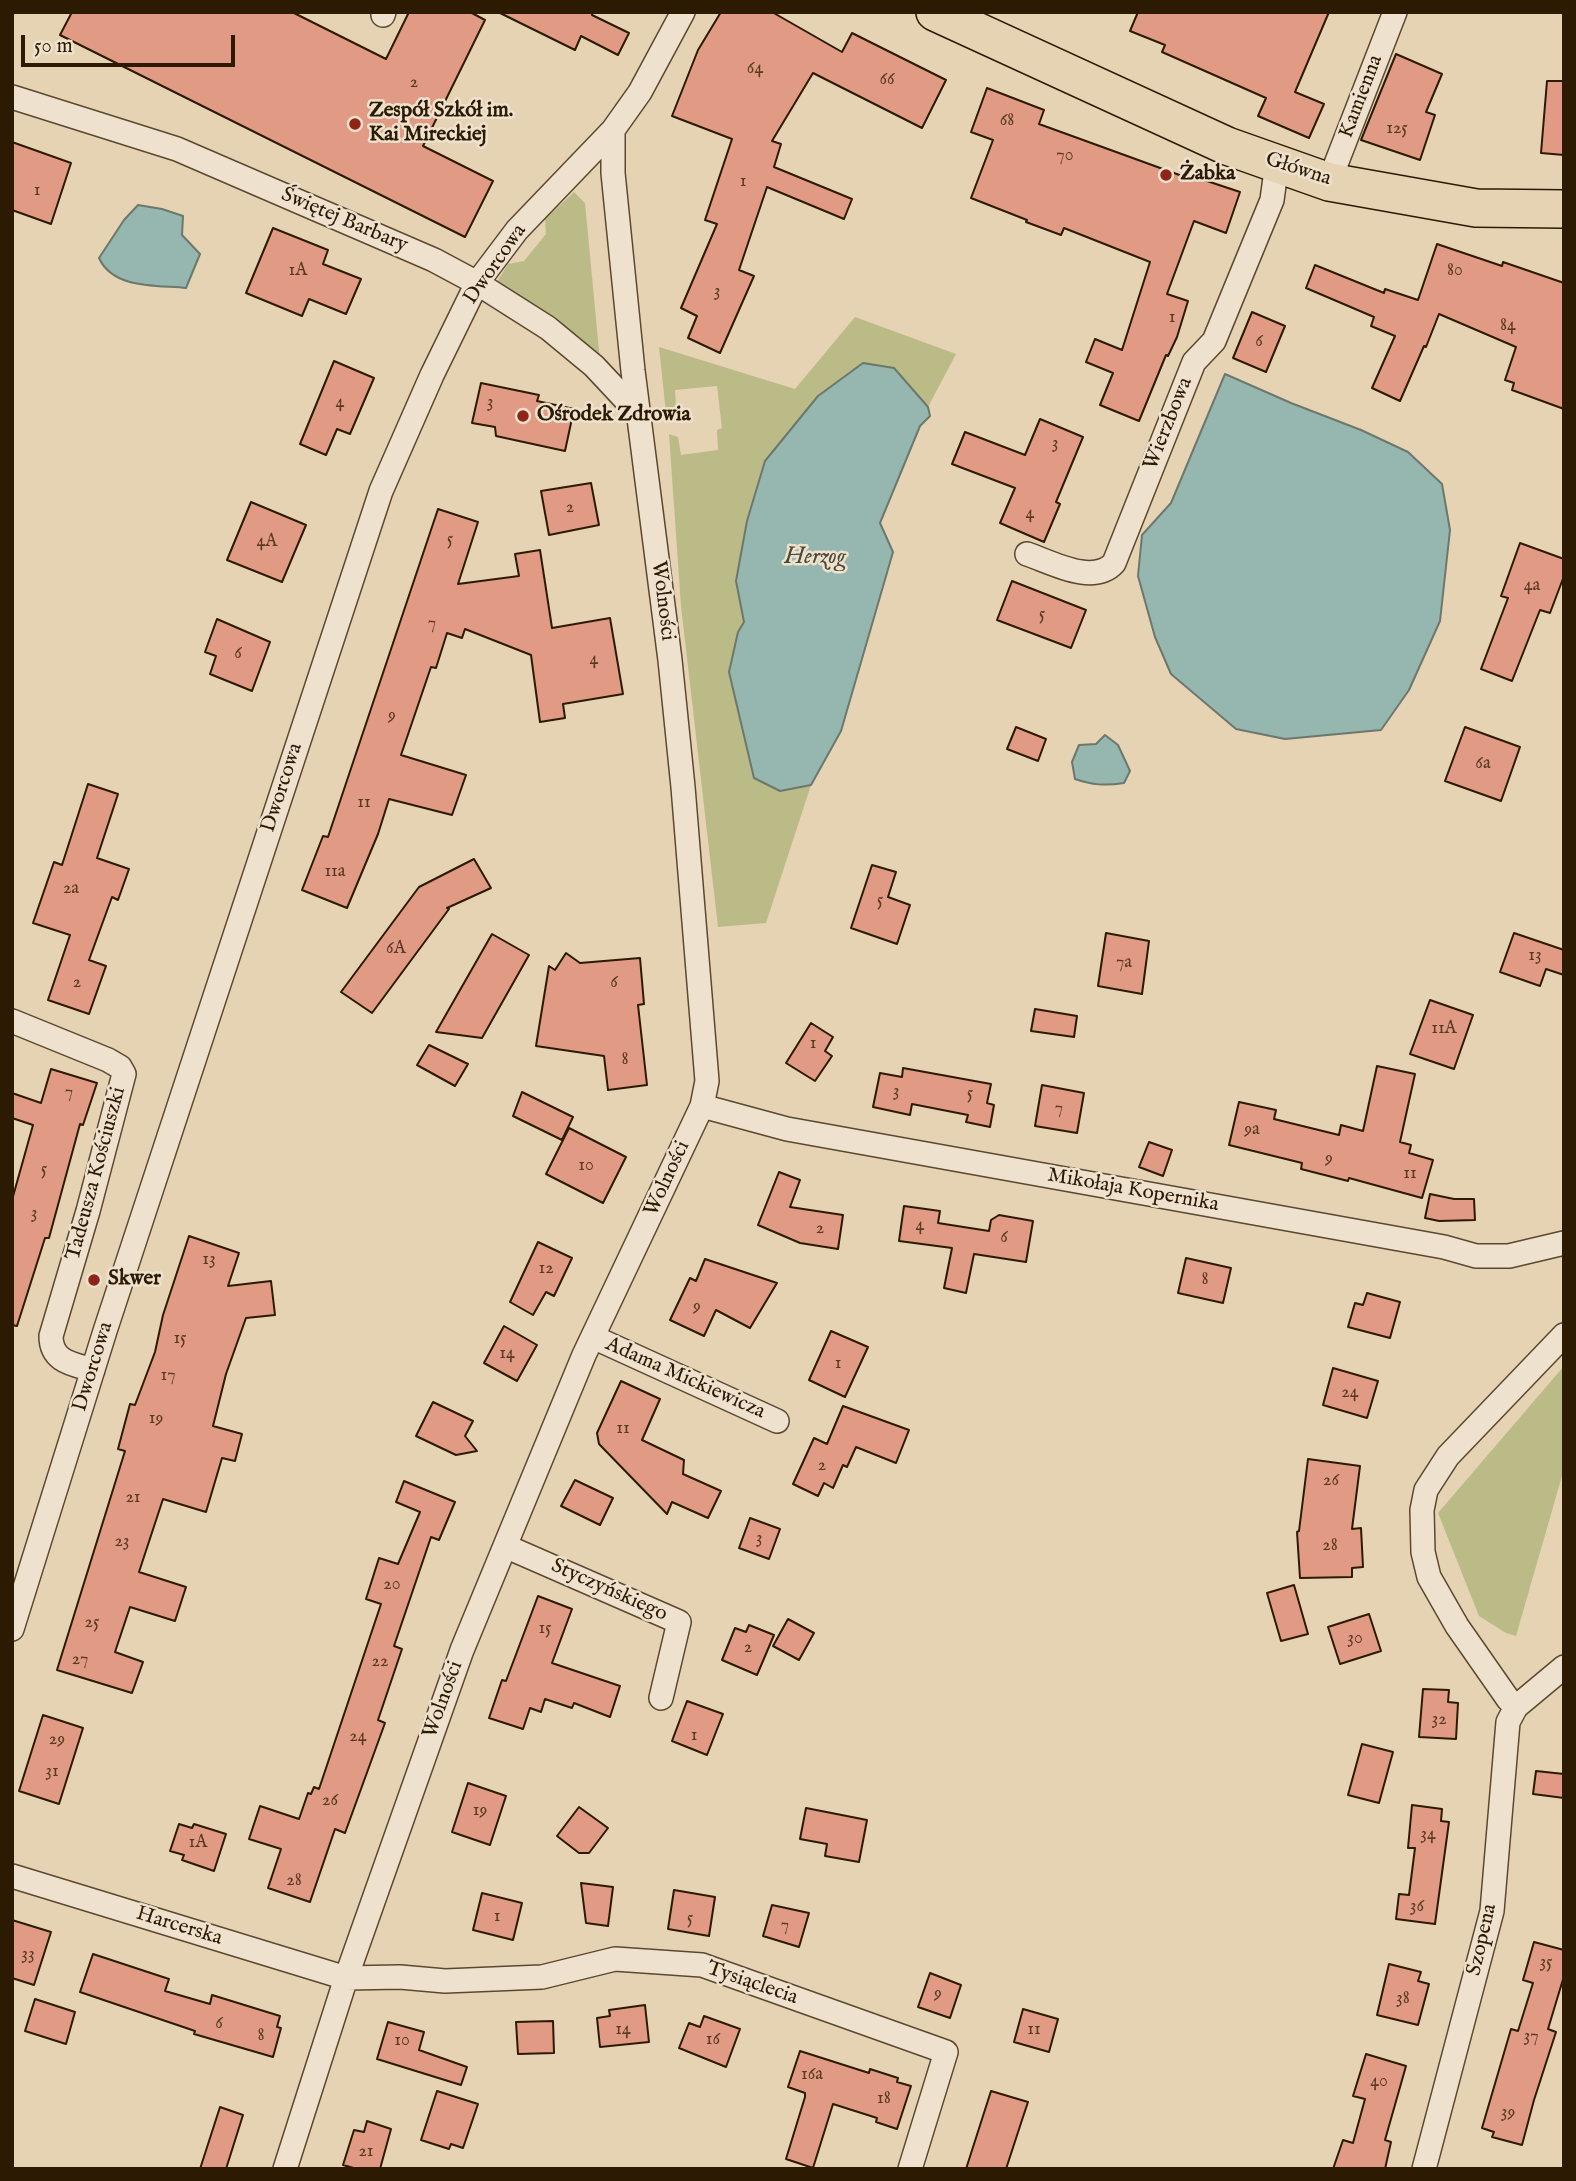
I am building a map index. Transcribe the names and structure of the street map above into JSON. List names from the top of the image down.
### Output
{
  "streets": {
    "main road": ["Główna"],
    "street": [
      "Kamienna",
      "Świętej Barbary",
      "Dworcowa",
      "Wierzbowa",
      "Wolności",
      "Tadeusza Kościuszki",
      "Mikołaja Kopernika",
      "Adama Mickiewicza",
      "Styczyńskiego",
      "Harcerska",
      "Szopena",
      "Tysiąclecia"
    ]
  },
  "crossings": [
    ["Kamienna", "Główna"],
    ["Główna", "Wierzbowa"],
    ["Świętej Barbary", "Dworcowa"],
    ["Świętej Barbary", "Wolności"],
    ["Dworcowa", "Wolności"],
    ["Dworcowa", "Tadeusza Kościuszki"],
    ["Wolności", "Mikołaja Kopernika"],
    ["Wolności", "Adama Mickiewicza"],
    ["Wolności", "Styczyńskiego"],
    ["Wolności", "Harcerska"],
    ["Wolności", "Tysiąclecia"],
    ["Harcerska", "Tysiąclecia"]
  ],
  "water": ["Herzog"],
  "places": [
    "Zespół Szkół im. Kai Mireckiej",
    "Żabka",
    "Ośrodek Zdrowia",
    "Skwer"
  ],
  "house_numbers": [
    "64",
    "66",
    "2",
    "68",
    "125",
    "70",
    "1",
    "1",
    "1A",
    "80",
    "3",
    "1",
    "84",
    "6",
    "4",
    "3",
    "3",
    "2",
    "4",
    "5",
    "4A",
    "4a",
    "5",
    "7",
    "6",
    "4",
    "9",
    "6a",
    "11",
    "11a",
    "2a",
    "5",
    "6A",
    "13",
    "7a",
    "2",
    "6",
    "11A",
    "1",
    "8",
    "3",
    "7",
    "5",
    "7",
    "9a",
    "9",
    "10",
    "5",
    "11",
    "3",
    "4",
    "2",
    "6",
    "13",
    "12",
    "8",
    "9",
    "15",
    "14",
    "1",
    "17",
    "24",
    "19",
    "11",
    "2",
    "26",
    "21",
    "3",
    "23",
    "28",
    "20",
    "25",
    "15",
    "30",
    "2",
    "27",
    "22",
    "32",
    "1",
    "24",
    "29",
    "31",
    "26",
    "19",
    "34",
    "1A",
    "28",
    "36",
    "1",
    "5",
    "7",
    "33",
    "35",
    "9",
    "38",
    "6",
    "14",
    "11",
    "8",
    "37",
    "16",
    "10",
    "16a",
    "40",
    "18",
    "39",
    "21"
  ],
  "scale_bar": "50 m"
}
